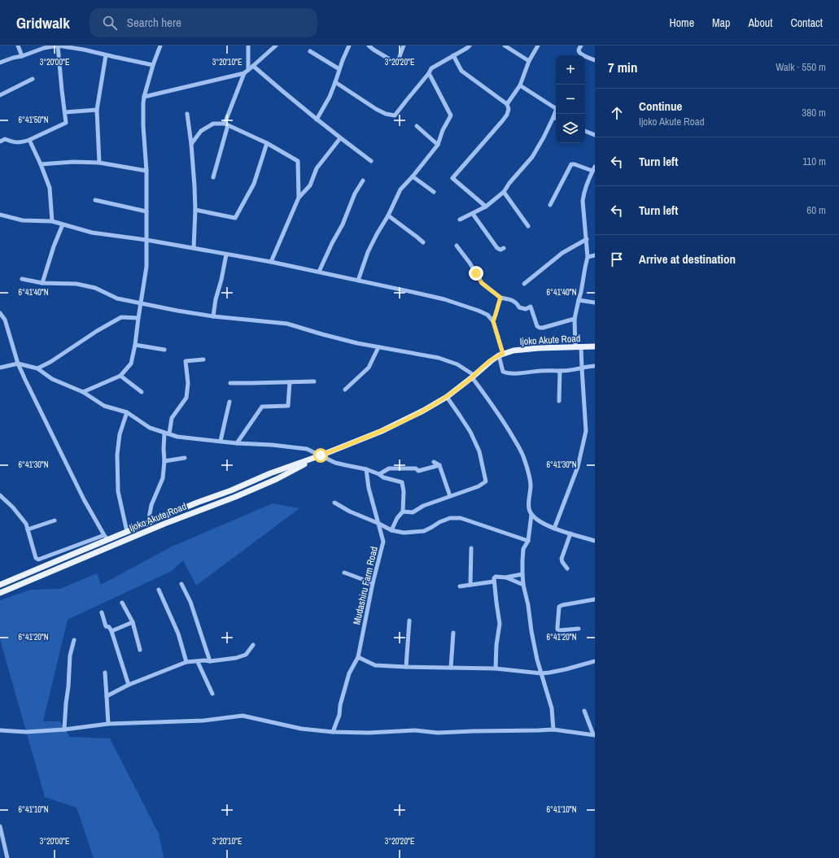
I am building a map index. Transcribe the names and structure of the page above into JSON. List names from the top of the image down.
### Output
{
  "streets": {
    "main road": ["Ijoko Akute Road"],
    "street": ["Mudashiru Farm Road"]
  },
  "page": {
    "header": "Gridwalk",
    "search": "Search here",
    "nav": [
      "Home",
      "Map",
      "About",
      "Contact"
    ],
    "heading": ["7 min", "Walk · 550 m"],
    "map_buttons": ["+", "−"],
    "list": [
      ["Continue", "Ijoko Akute Road", "380 m"],
      ["Turn left", "110 m"],
      ["Turn left", "60 m"],
      "Arrive at destination"
    ]
  },
  "coordinates": [
    "3°20'00\"E",
    "3°20'10\"E",
    "3°20'20\"E",
    "6°41'50\"N",
    "6°41'40\"N",
    "6°41'30\"N",
    "6°41'20\"N",
    "6°41'10\"N"
  ]
}
